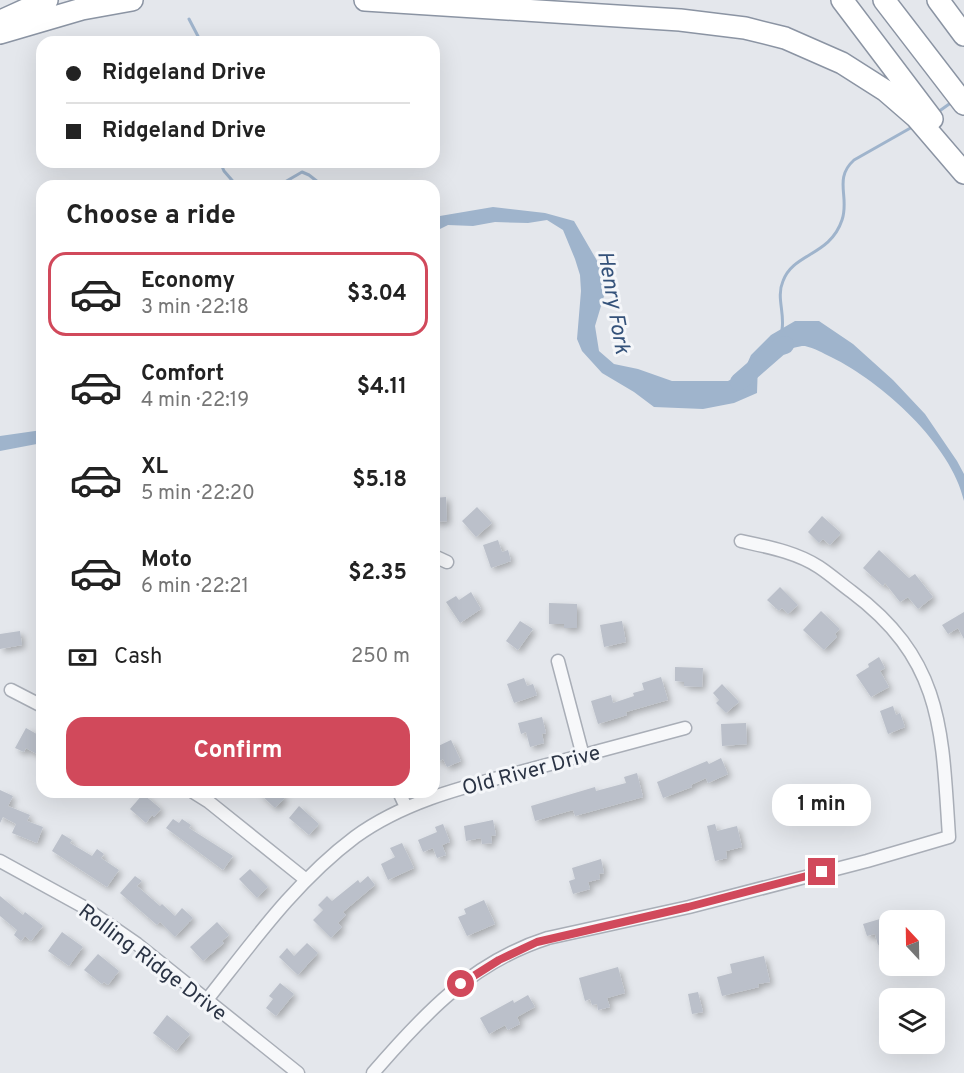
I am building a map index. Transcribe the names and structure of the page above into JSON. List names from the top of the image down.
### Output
{
  "streets": {
    "street": ["Old River Drive", "Rolling Ridge Drive"]
  },
  "crossings": [
    ["Old River Drive", "Rolling Ridge Drive"]
  ],
  "water": ["Henry Fork"],
  "north": "top",
  "page": {
    "banner": ["Ridgeland Drive", "Ridgeland Drive"],
    "heading": "Choose a ride",
    "list": [
      {
        "name": "Economy",
        "note": "3 min · 22:18",
        "value": "$3.04"
      },
      {
        "name": "Comfort",
        "note": "4 min · 22:19",
        "value": "$4.11"
      },
      {
        "name": "XL",
        "note": "5 min · 22:20",
        "value": "$5.18"
      },
      {
        "name": "Moto",
        "note": "6 min · 22:21",
        "value": "$2.35"
      }
    ],
    "pay": ["Cash", "250 m"],
    "buttons": "Confirm",
    "bubble": "1 min"
  }
}
